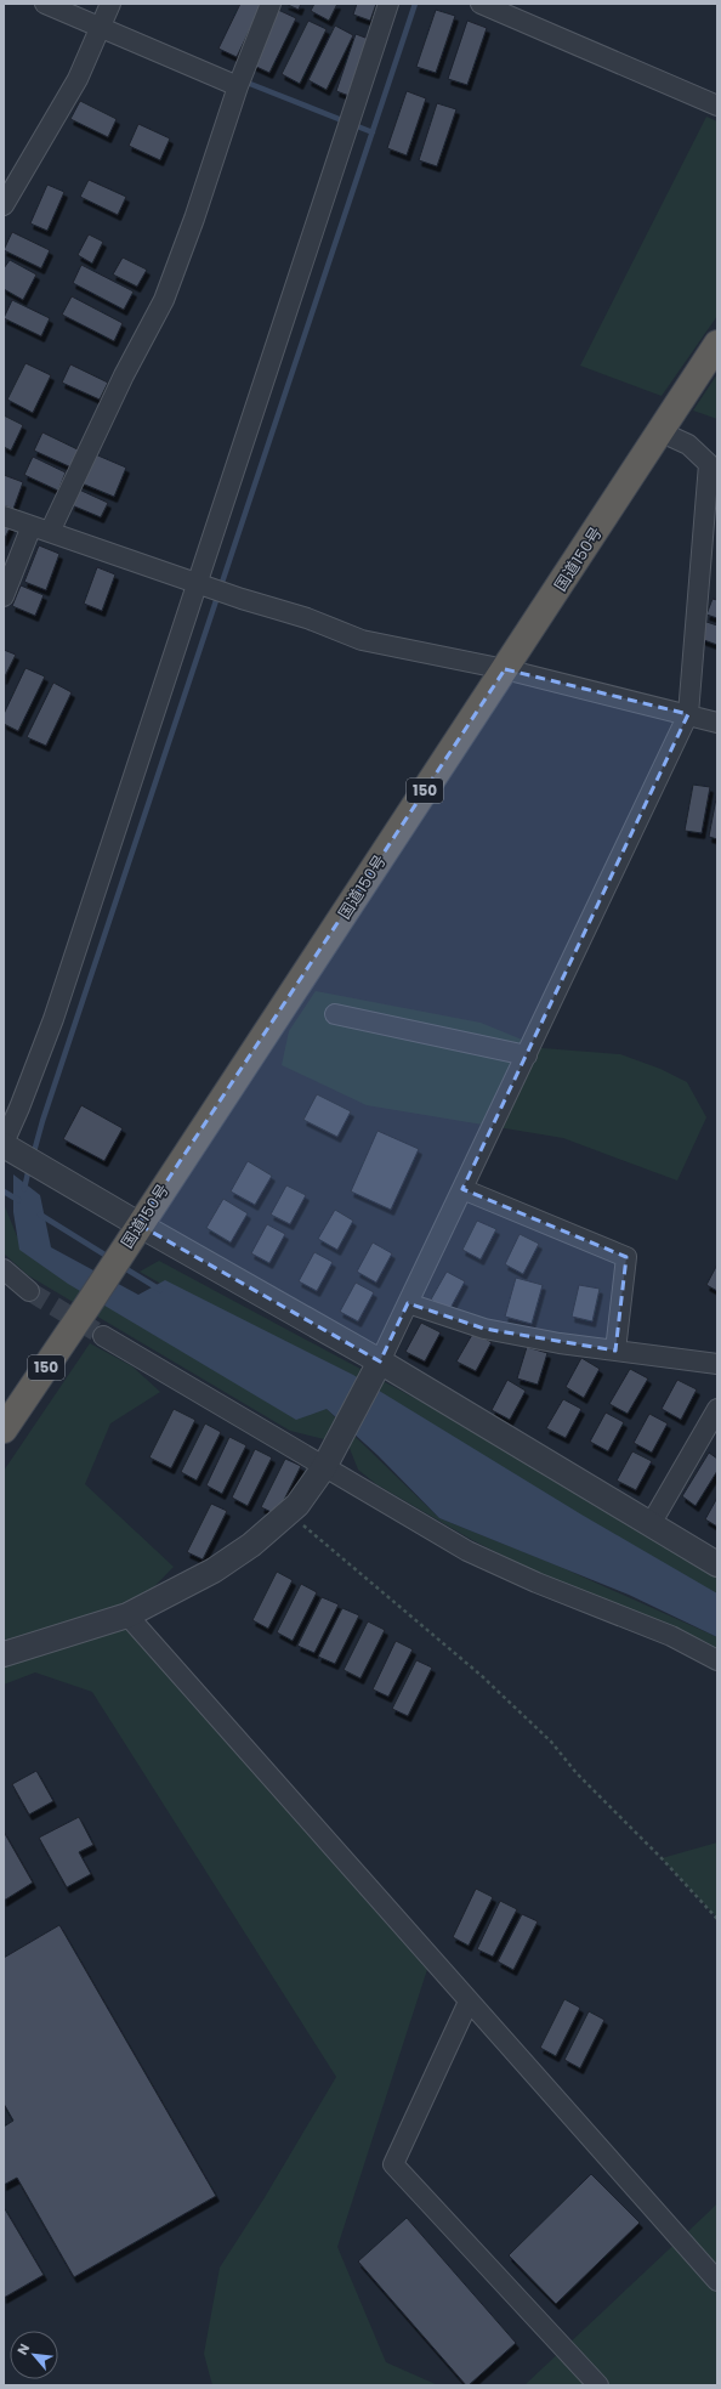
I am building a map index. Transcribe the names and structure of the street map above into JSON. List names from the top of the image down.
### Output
{
  "streets": {
    "highway": ["国道150号", "150"]
  },
  "north": "top left"
}
